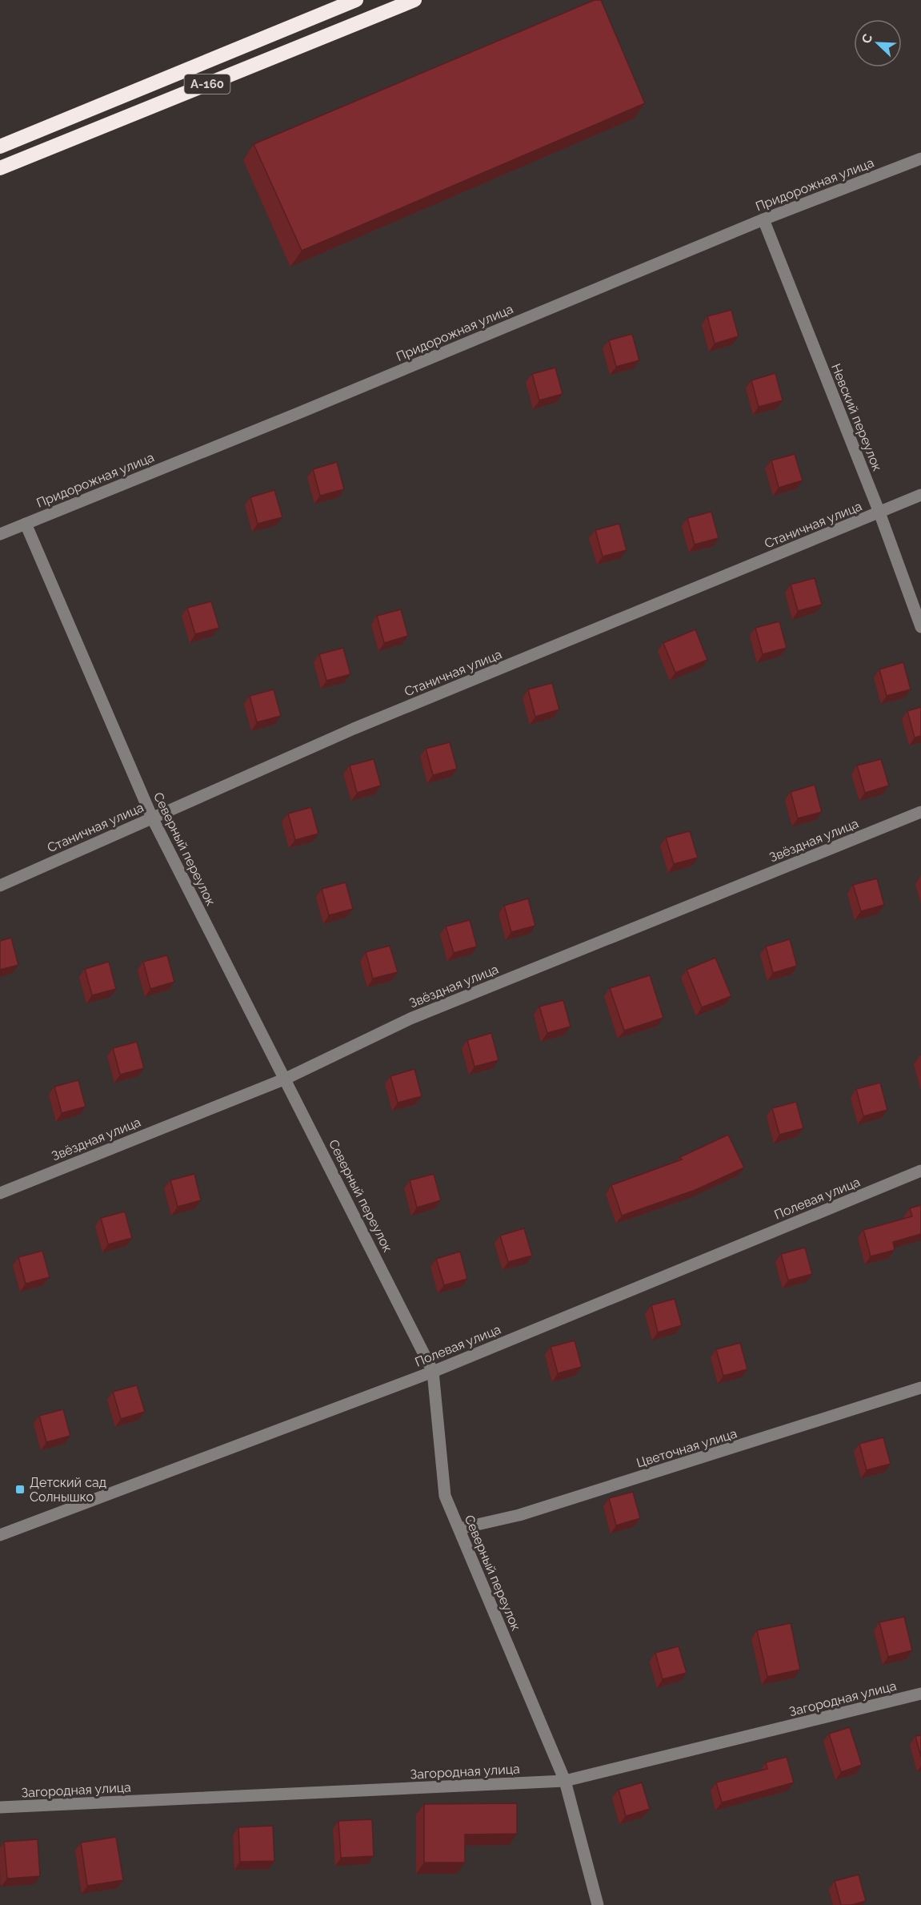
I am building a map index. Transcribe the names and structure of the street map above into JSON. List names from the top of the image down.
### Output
{
  "streets": {
    "highway": ["А-160"],
    "street": [
      "Придорожная улица",
      "Невский переулок",
      "Станичная улица",
      "Звёздная улица",
      "Северный переулок",
      "Полевая улица",
      "Цветочная улица",
      "Загородная улица"
    ]
  },
  "crossings": [
    ["Придорожная улица", "Невский переулок"],
    ["Придорожная улица", "Северный переулок"],
    ["Невский переулок", "Станичная улица"],
    ["Станичная улица", "Северный переулок"],
    ["Звёздная улица", "Северный переулок"],
    ["Северный переулок", "Полевая улица"],
    ["Северный переулок", "Цветочная улица"],
    ["Северный переулок", "Загородная улица"]
  ],
  "places": {
    "transit": ["Детский сад Солнышко"]
  },
  "north": "top left"
}
